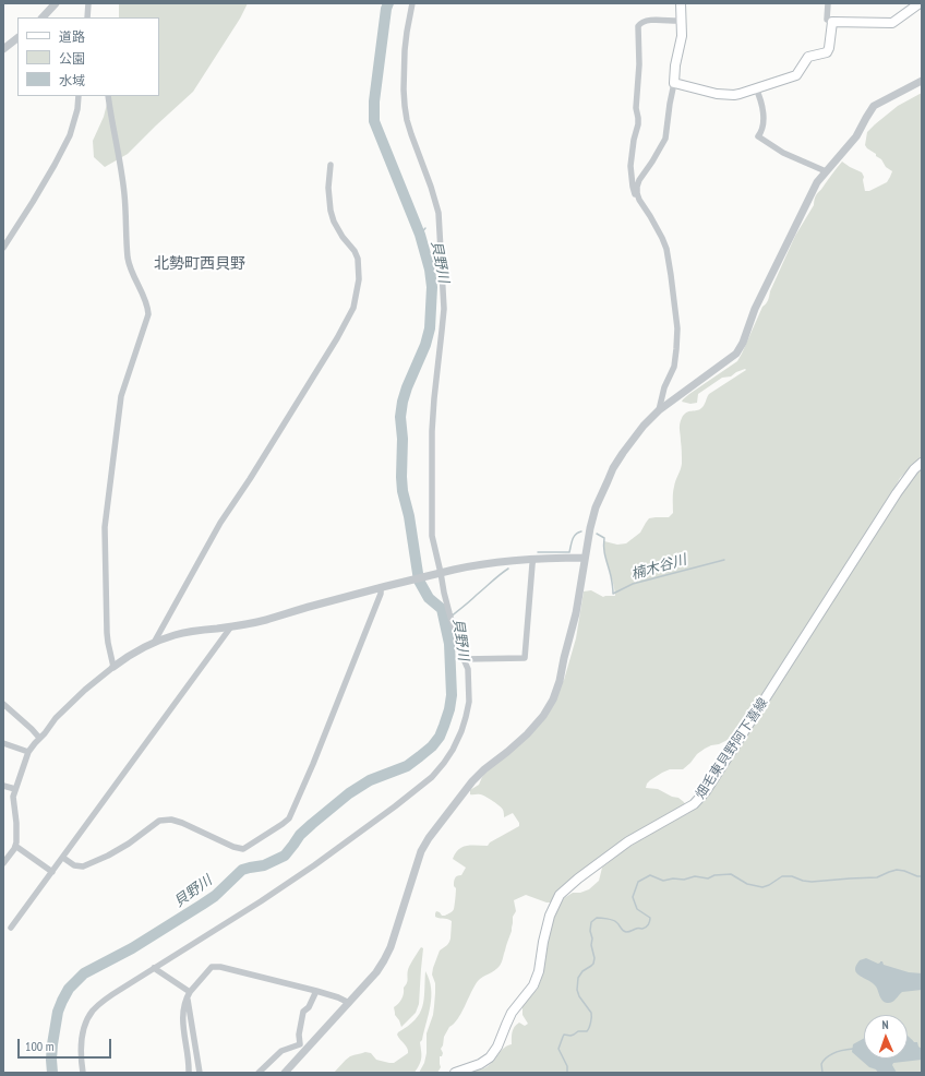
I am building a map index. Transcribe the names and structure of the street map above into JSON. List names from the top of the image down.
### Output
{
  "streets": {
    "main road": ["畑毛東貝野阿下喜線"]
  },
  "districts": ["北勢町西貝野"],
  "water": ["貝野川", "楠木谷川"],
  "legend": ["道路", "公園", "水域"],
  "scale_bar": "100 m",
  "north": "top"
}
